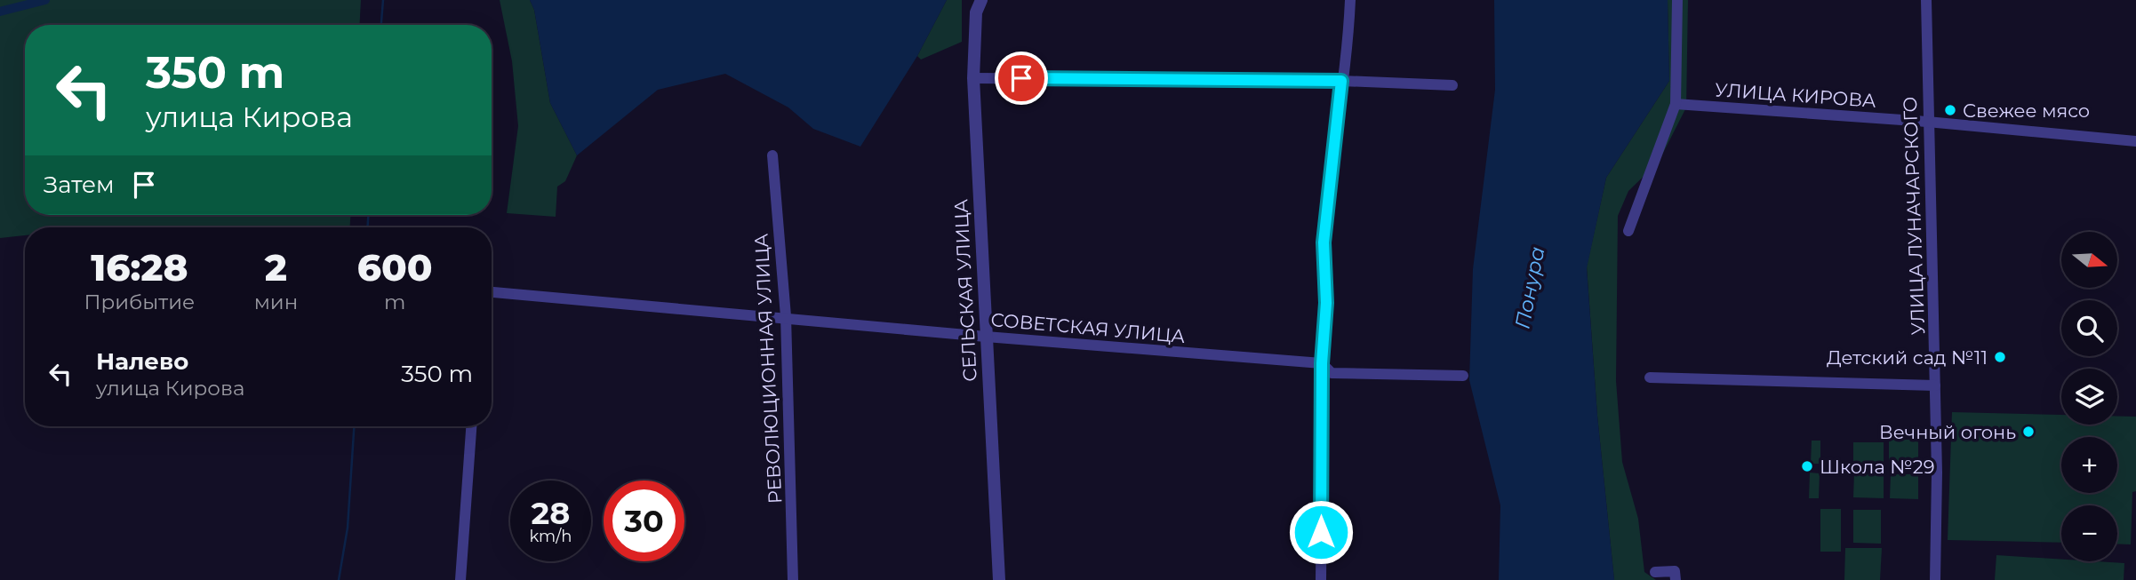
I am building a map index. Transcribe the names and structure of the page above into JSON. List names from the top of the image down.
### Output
{
  "streets": {
    "street": [
      "УЛИЦА КИРОВА",
      "УЛИЦА ЛУНАЧАРСКОГО",
      "СЕЛЬСКАЯ УЛИЦА",
      "СОВЕТСКАЯ УЛИЦА",
      "РЕВОЛЮЦИОННАЯ УЛИЦА"
    ]
  },
  "crossings": [
    ["УЛИЦА КИРОВА", "УЛИЦА ЛУНАЧАРСКОГО"],
    ["СЕЛЬСКАЯ УЛИЦА", "СОВЕТСКАЯ УЛИЦА"],
    ["СОВЕТСКАЯ УЛИЦА", "РЕВОЛЮЦИОННАЯ УЛИЦА"]
  ],
  "water": ["Понура"],
  "places": [
    "Свежее мясо",
    "Детский сад №11",
    "Вечный огонь",
    "Школа №29"
  ],
  "north": "right",
  "page": {
    "turn": ["350 m", "улица Кирова"],
    "then": "Затем",
    "eta": [
      "16:28",
      "Прибытие",
      "2",
      "мин",
      "600",
      "m"
    ],
    "map_buttons": ["+", "−"],
    "list": [
      {
        "name": "Налево",
        "note": "улица Кирова",
        "value": "350 m"
      }
    ],
    "speed": "28 km/h",
    "limit": "30"
  }
}
